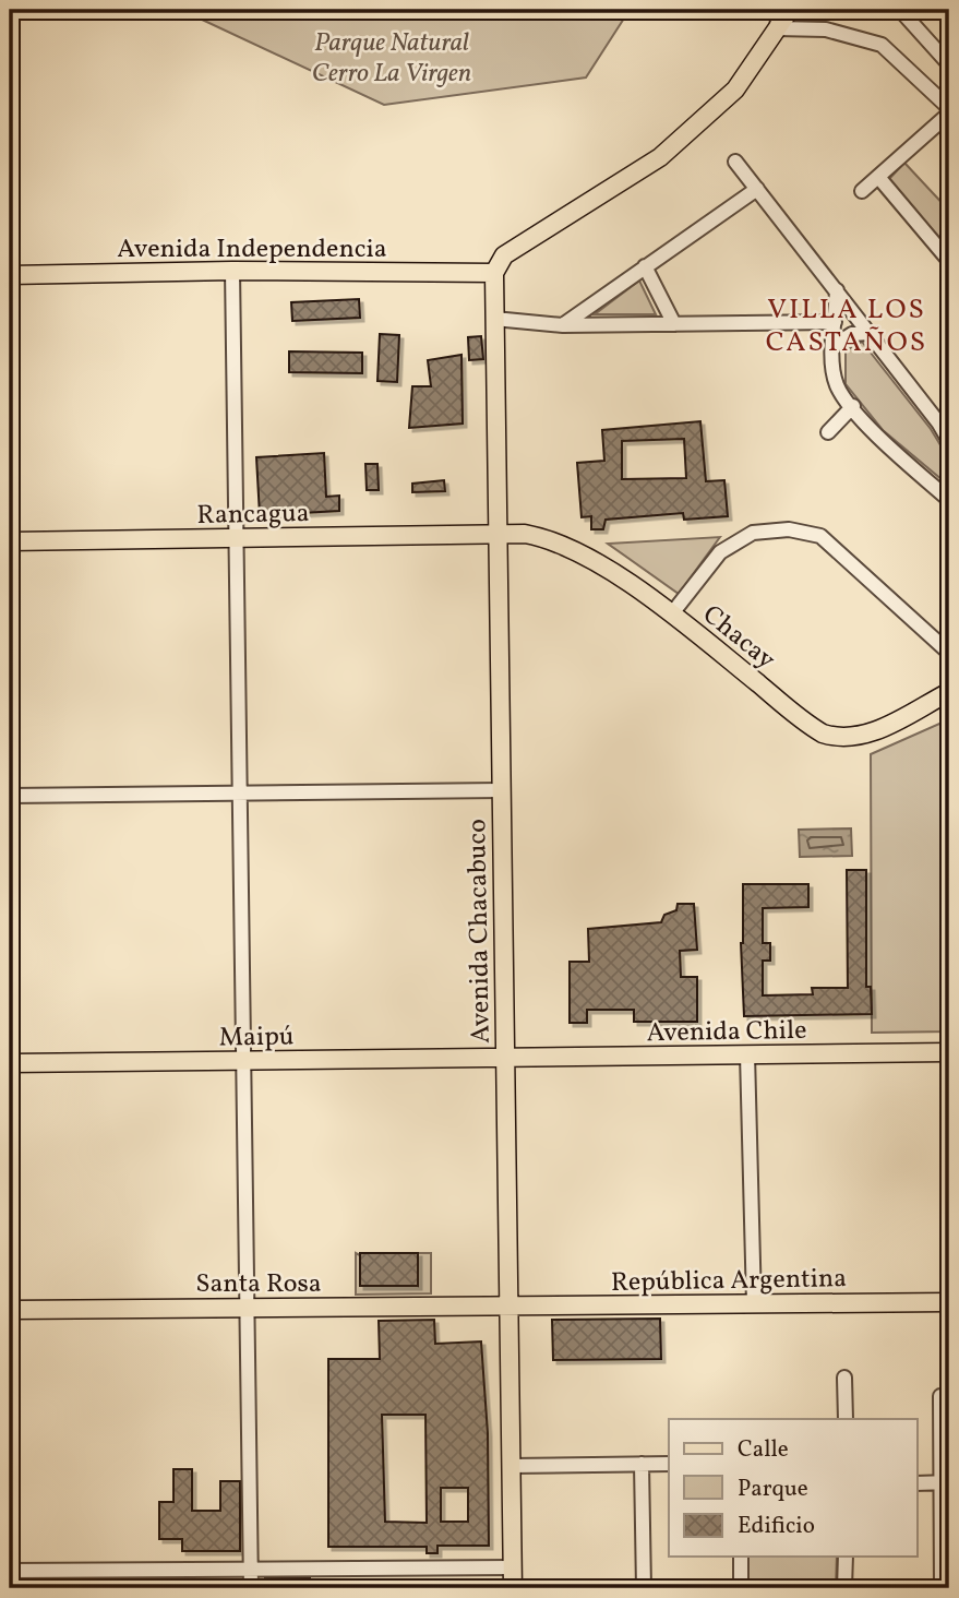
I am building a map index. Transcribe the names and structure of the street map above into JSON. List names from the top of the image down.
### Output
{
  "streets": {
    "main road": [
      "Avenida Independencia",
      "Rancagua",
      "Chacay",
      "Avenida Chacabuco",
      "Avenida Chile",
      "Maipú",
      "República Argentina",
      "Santa Rosa"
    ]
  },
  "crossings": [
    ["Avenida Independencia", "Avenida Chacabuco"],
    ["Rancagua", "Chacay"],
    ["Rancagua", "Avenida Chacabuco"],
    ["Chacay", "Avenida Chacabuco"],
    ["Avenida Chacabuco", "Avenida Chile"],
    ["Avenida Chacabuco", "Maipú"],
    ["Avenida Chacabuco", "República Argentina"],
    ["Avenida Chacabuco", "Santa Rosa"],
    ["Avenida Chile", "Maipú"],
    ["República Argentina", "Santa Rosa"]
  ],
  "districts": ["VILLA LOS CASTAÑOS"],
  "parks": ["Parque Natural Cerro La Virgen"],
  "legend": ["Calle", "Parque", "Edificio"]
}
